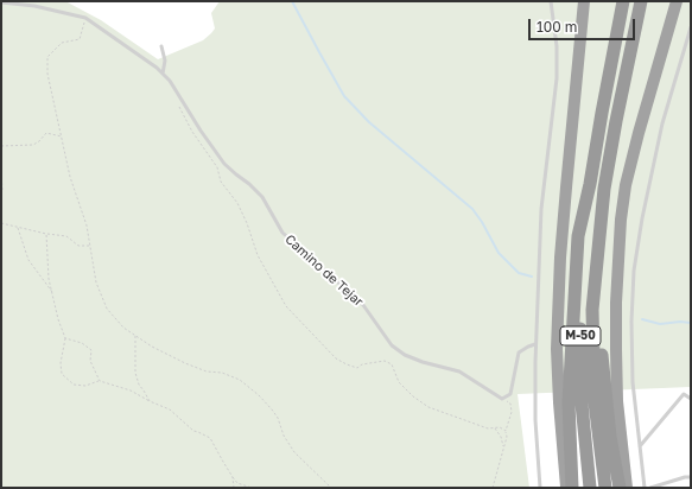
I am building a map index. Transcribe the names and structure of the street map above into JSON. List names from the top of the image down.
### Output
{
  "streets": {
    "highway": ["M-50"],
    "lane": ["Camino de Tejar"]
  },
  "scale_bar": "100 m"
}
